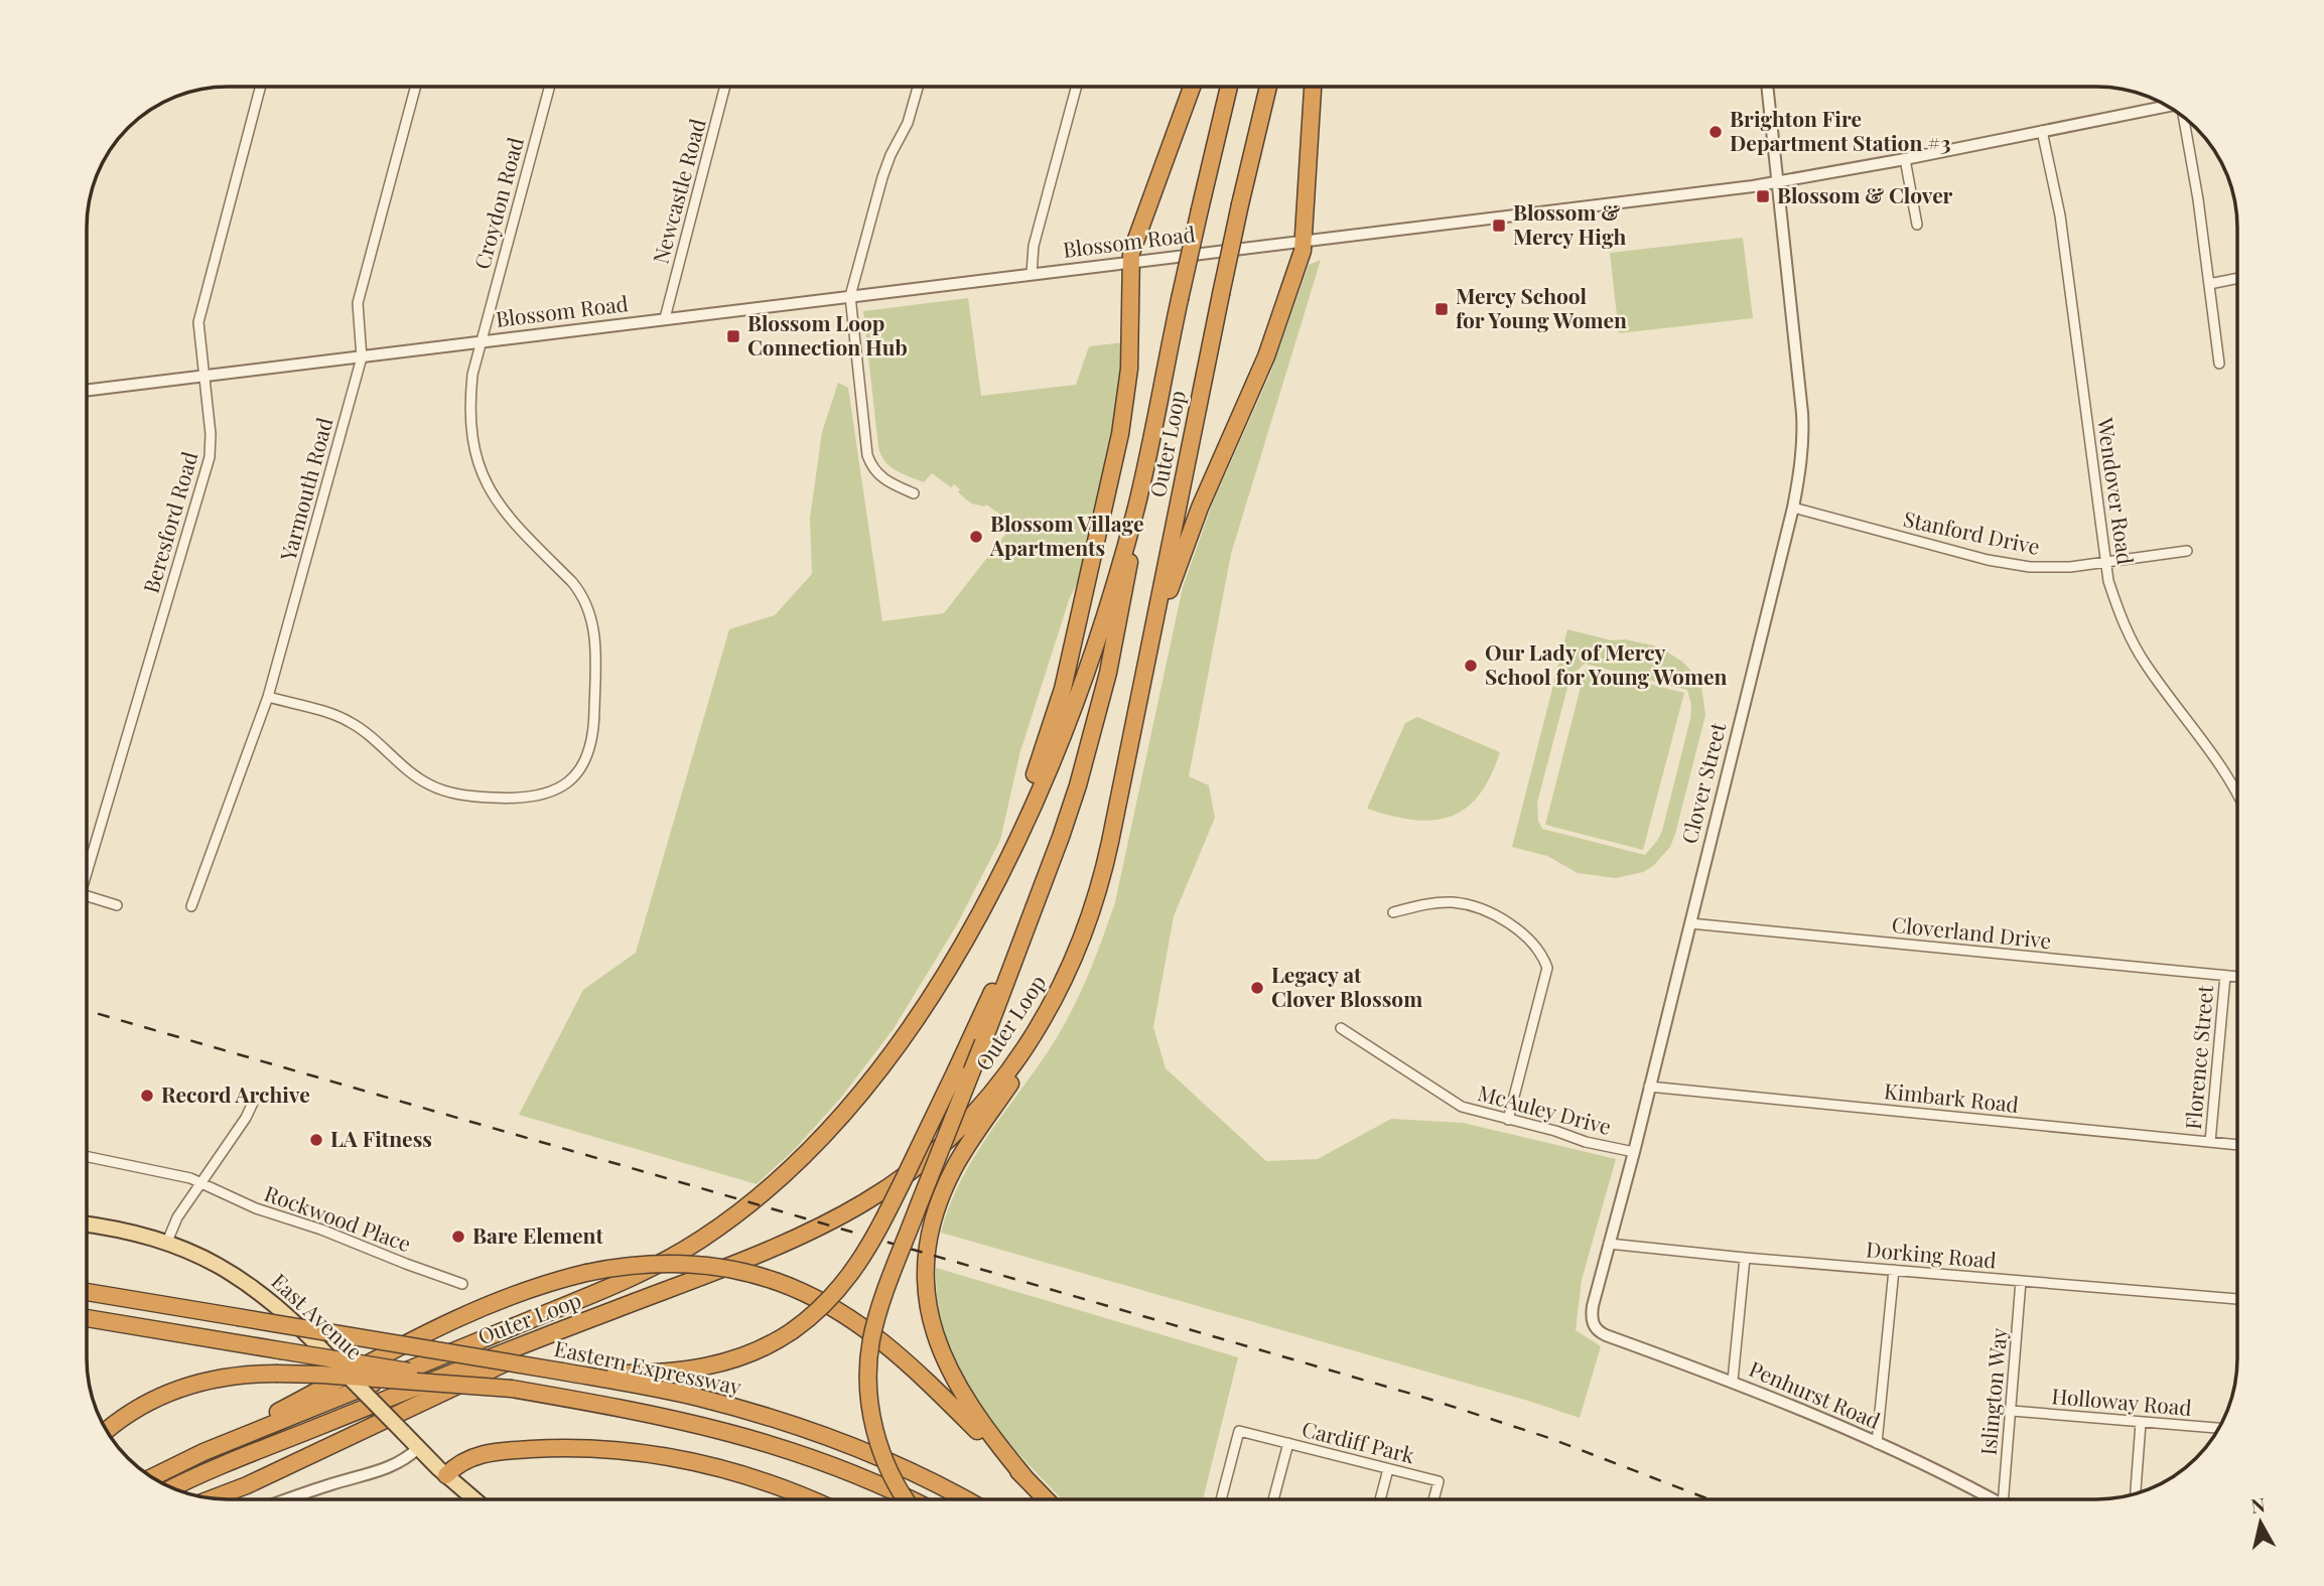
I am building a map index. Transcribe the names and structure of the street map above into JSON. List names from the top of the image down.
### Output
{
  "streets": {
    "highway": ["Outer Loop", "Eastern Expressway"],
    "main road": ["East Avenue"],
    "street": [
      "Newcastle Road",
      "Croydon Road",
      "Blossom Road",
      "Yarmouth Road",
      "Wendover Road",
      "Beresford Road",
      "Stanford Drive",
      "Clover Street",
      "Cloverland Drive",
      "Florence Street",
      "Kimbark Road",
      "McAuley Drive",
      "Rockwood Place",
      "Dorking Road",
      "Islington Way",
      "Penhurst Road",
      "Holloway Road",
      "Cardiff Park"
    ]
  },
  "crossings": [
    ["Newcastle Road", "Blossom Road"],
    ["Croydon Road", "Blossom Road"],
    ["Croydon Road", "Yarmouth Road"],
    ["Blossom Road", "Yarmouth Road"],
    ["Blossom Road", "Wendover Road"],
    ["Blossom Road", "Beresford Road"],
    ["Blossom Road", "Clover Street"],
    ["Wendover Road", "Stanford Drive"],
    ["Stanford Drive", "Clover Street"],
    ["Clover Street", "Cloverland Drive"],
    ["Clover Street", "Kimbark Road"],
    ["Clover Street", "McAuley Drive"],
    ["Clover Street", "Dorking Road"],
    ["Clover Street", "Penhurst Road"],
    ["Cloverland Drive", "Florence Street"],
    ["Florence Street", "Kimbark Road"],
    ["Dorking Road", "Islington Way"],
    ["Islington Way", "Holloway Road"]
  ],
  "places": {
    "other": [
      "Brighton Fire Department Station #3",
      "Blossom Village Apartments",
      "Our Lady of Mercy School for Young Women",
      "Legacy at Clover Blossom",
      "Record Archive",
      "LA Fitness",
      "Bare Element"
    ],
    "transit": [
      "Blossom & Clover",
      "Blossom & Mercy High",
      "Mercy School for Young Women",
      "Blossom Loop Connection Hub"
    ]
  },
  "north": "top"
}
